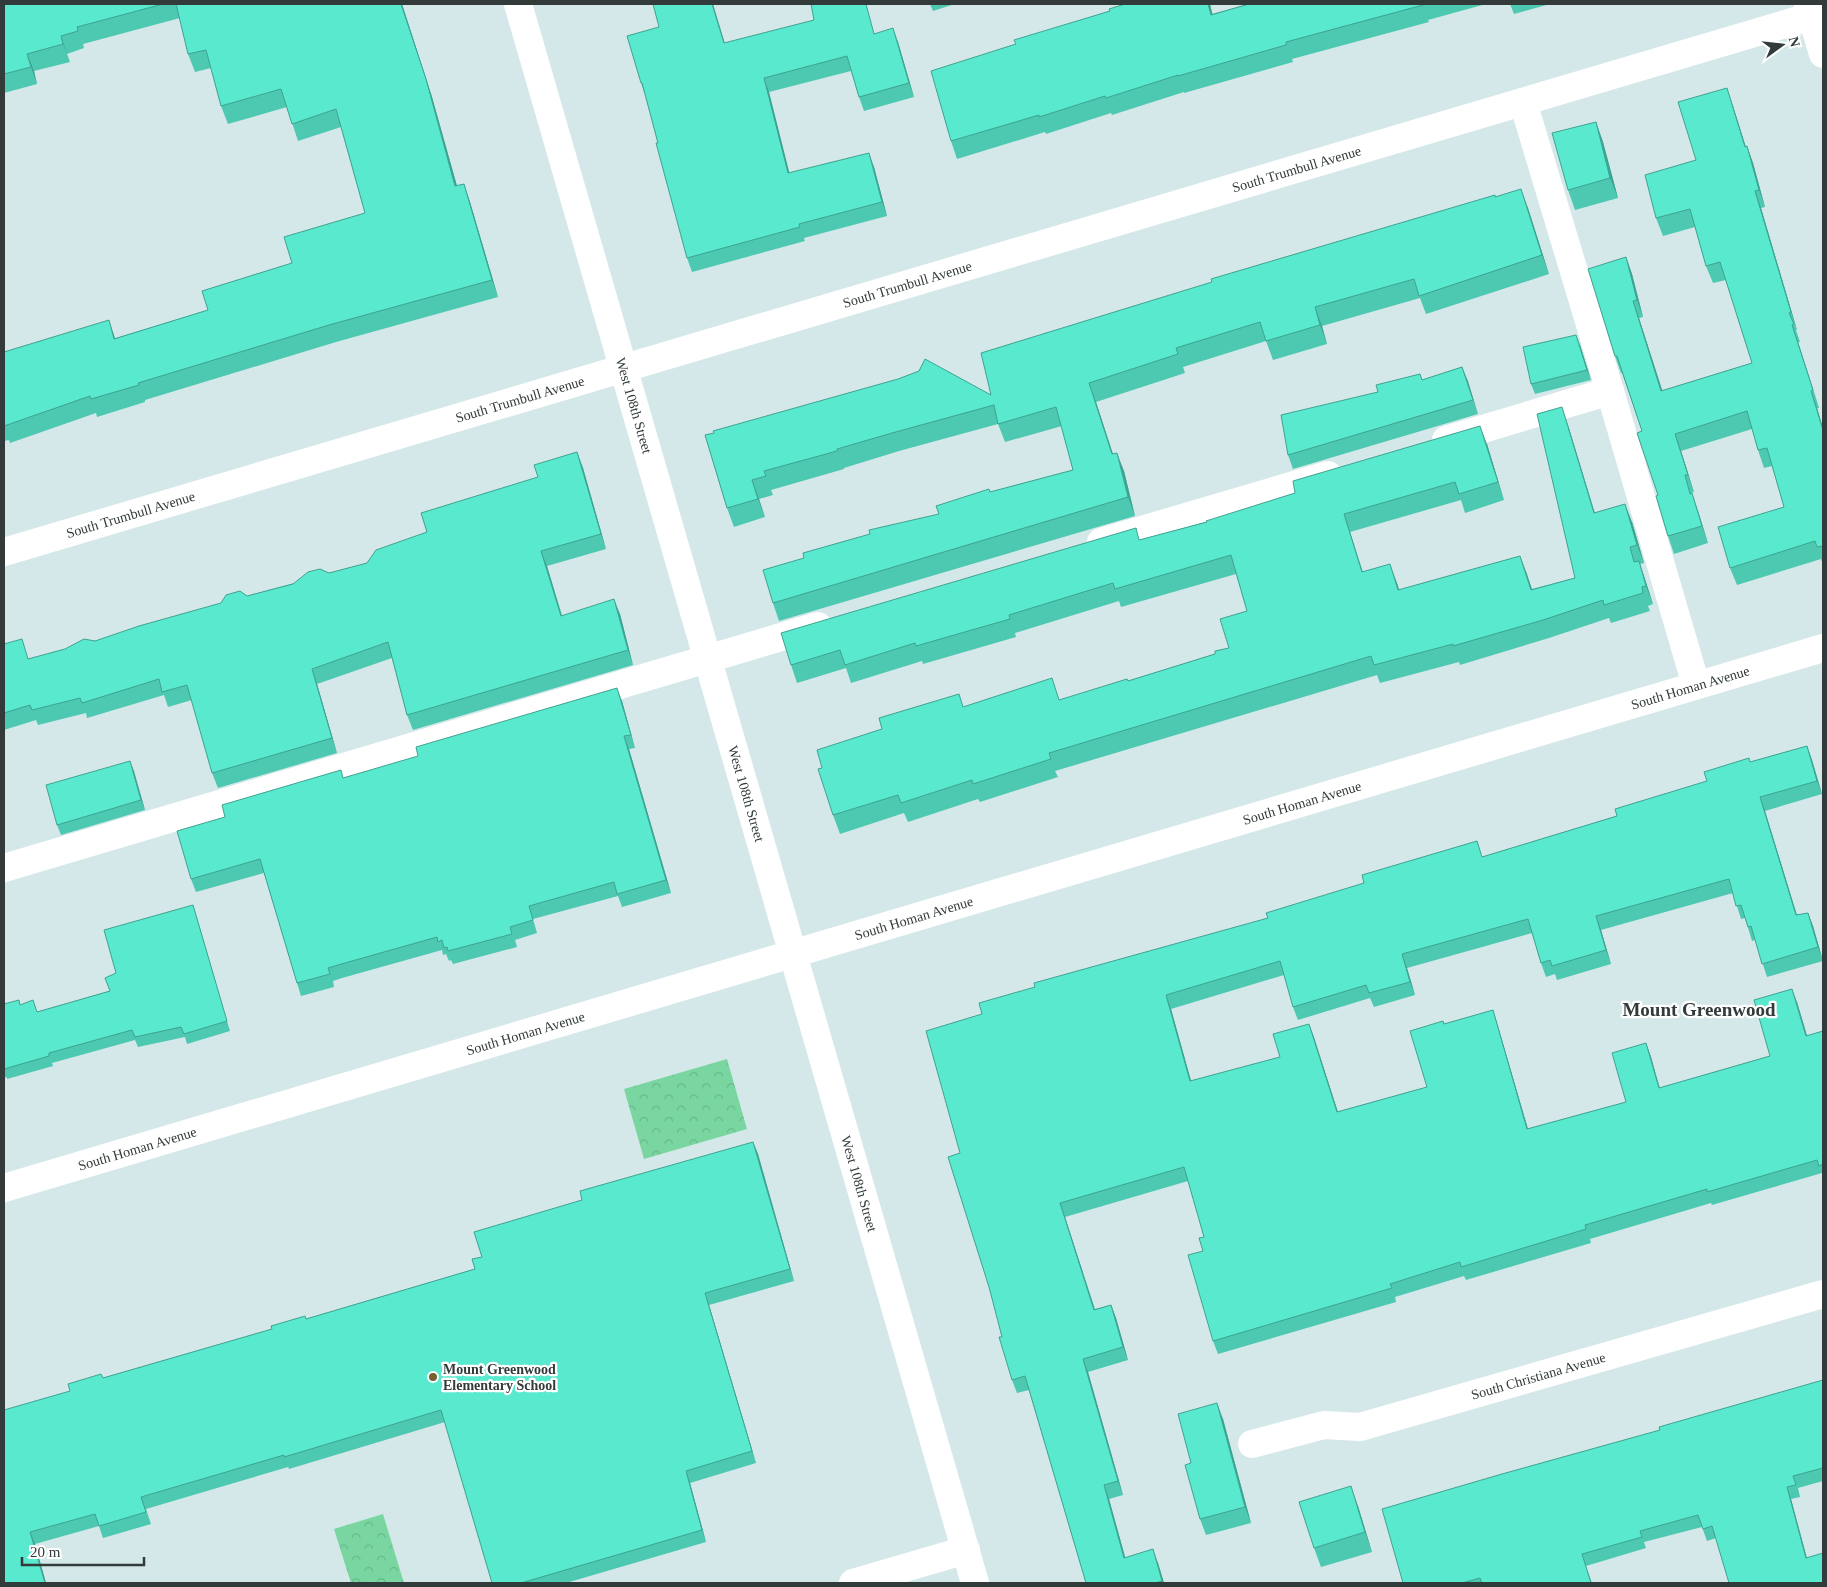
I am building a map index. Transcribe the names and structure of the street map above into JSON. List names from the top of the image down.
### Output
{
  "streets": {
    "street": [
      "South Trumbull Avenue",
      "West 108th Street",
      "South Homan Avenue",
      "South Christiana Avenue"
    ]
  },
  "crossings": [
    ["South Trumbull Avenue", "West 108th Street"],
    ["West 108th Street", "South Homan Avenue"]
  ],
  "districts": ["Mount Greenwood"],
  "places": ["Mount Greenwood Elementary School"],
  "scale_bar": "20 m",
  "north": "right"
}
